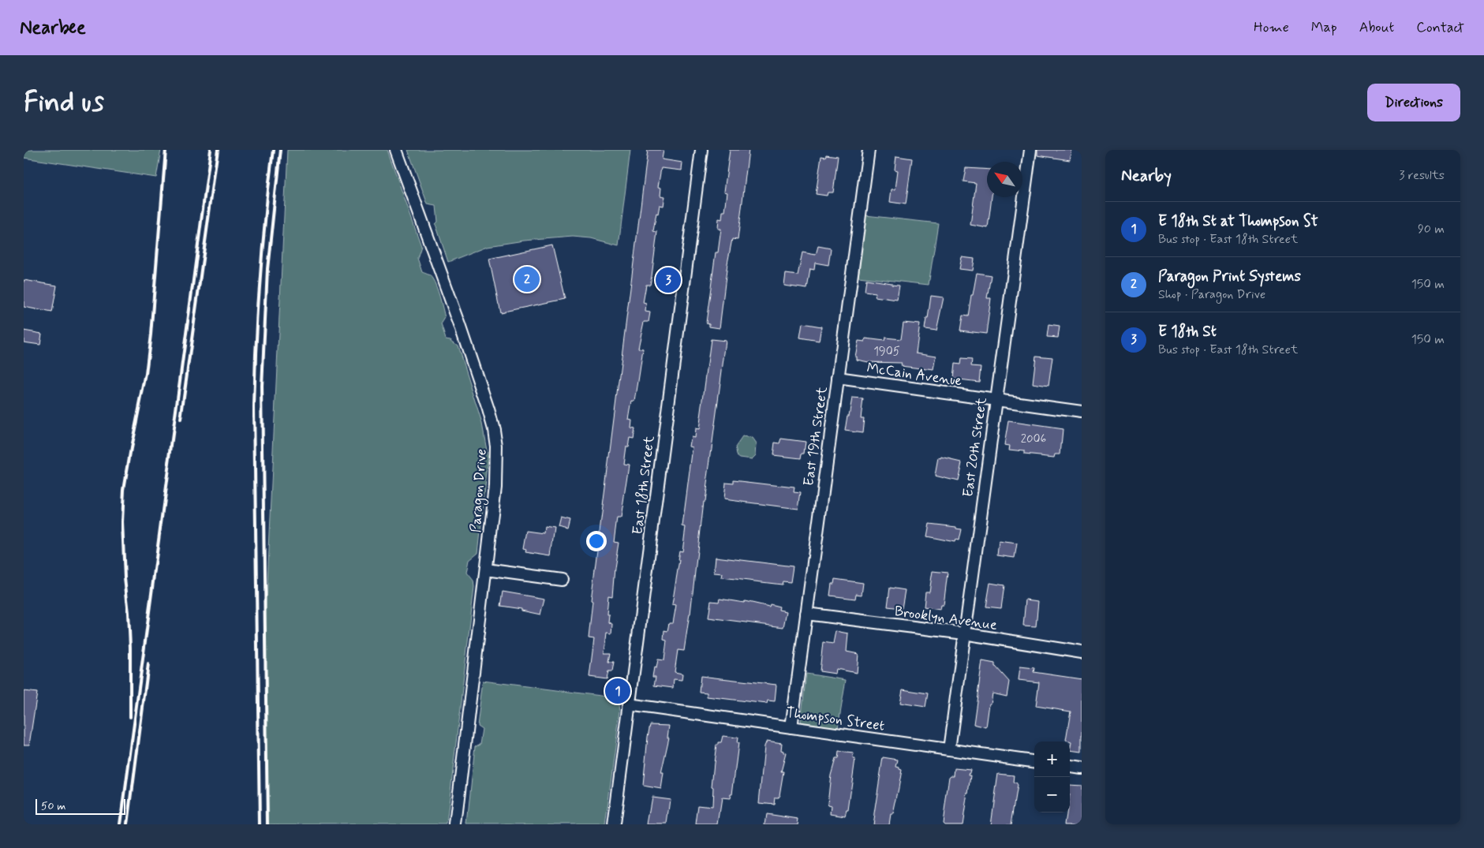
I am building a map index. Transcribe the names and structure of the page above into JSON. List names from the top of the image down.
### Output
{
  "streets": {
    "street": [
      "McCain Avenue",
      "East 19th Street",
      "East 20th Street",
      "East 18th Street",
      "Paragon Drive",
      "Brooklyn Avenue",
      "Thompson Street"
    ]
  },
  "crossings": [
    ["McCain Avenue", "East 19th Street"],
    ["McCain Avenue", "East 20th Street"],
    ["East 19th Street", "Brooklyn Avenue"],
    ["East 19th Street", "Thompson Street"],
    ["East 20th Street", "Brooklyn Avenue"],
    ["East 20th Street", "Thompson Street"],
    ["East 18th Street", "Thompson Street"]
  ],
  "house_numbers": ["1905", "2006"],
  "scale_bar": "50 m",
  "north": "top left",
  "page": {
    "header": "Nearbee",
    "nav": [
      "Home",
      "Map",
      "About",
      "Contact"
    ],
    "buttons": "Directions",
    "title": "Find us",
    "heading": ["Nearby", "3 results"],
    "list": [
      {
        "mark": "1",
        "name": "E 18th St at Thompson St",
        "note": "Bus stop · East 18th Street",
        "value": "90 m"
      },
      {
        "mark": "2",
        "name": "Paragon Print Systems",
        "note": "Shop · Paragon Drive",
        "value": "150 m"
      },
      {
        "mark": "3",
        "name": "E 18th St",
        "note": "Bus stop · East 18th Street",
        "value": "150 m"
      }
    ],
    "pins": ["2", "3", "1"],
    "map_buttons": ["+", "−"],
    "scale": "50 m"
  }
}
